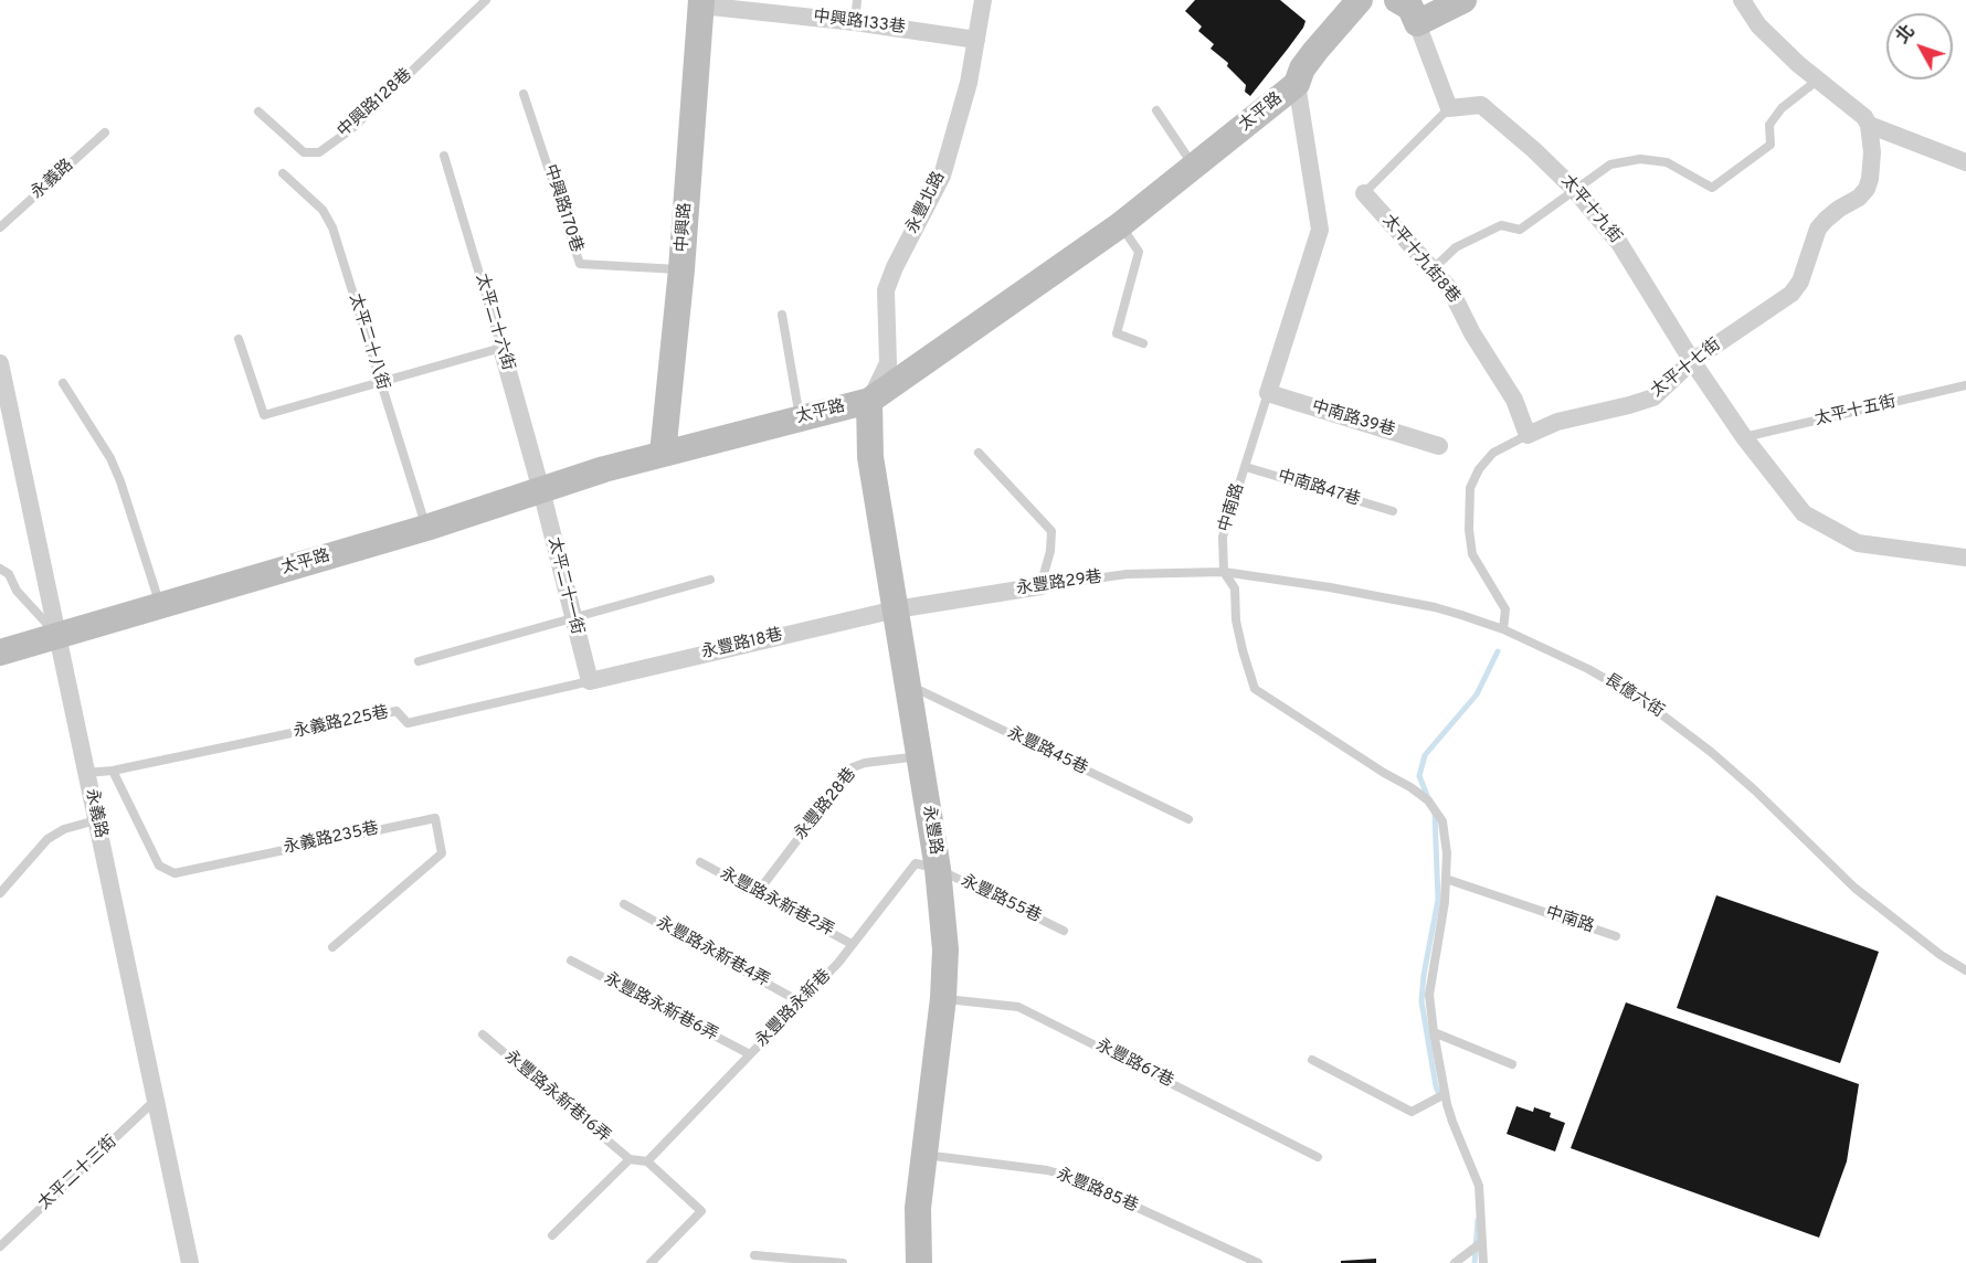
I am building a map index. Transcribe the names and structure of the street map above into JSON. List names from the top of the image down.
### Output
{
  "streets": {
    "street": [
      "中興路133巷",
      "太平路",
      "永義路",
      "永豐北路",
      "太平十九街",
      "中興路",
      "太平十九街8巷",
      "太平二十六街",
      "太平十七街",
      "中南路39巷",
      "中南路",
      "永豐路29巷",
      "太平二十一街",
      "永豐路18巷",
      "永豐路"
    ],
    "lane": [
      "中興路128巷",
      "中興路170巷",
      "太平二十八街",
      "太平十五街",
      "中南路47巷",
      "長億六街",
      "永義路225巷",
      "永豐路45巷",
      "永豐路28巷",
      "永義路235巷",
      "永豐路55巷",
      "永豐路永新巷2弄",
      "永豐路永新巷4弄",
      "永豐路永新巷6弄",
      "永豐路永新巷",
      "永豐路67巷",
      "永豐路永新巷16弄",
      "太平二十三街",
      "永豐路85巷"
    ]
  },
  "crossings": [
    ["中興路133巷", "永豐北路"],
    ["中興路133巷", "中興路"],
    ["太平路", "永義路"],
    ["太平路", "永豐北路"],
    ["太平路", "中興路"],
    ["太平路", "太平二十六街"],
    ["太平路", "太平二十八街"],
    ["太平路", "中南路"],
    ["太平路", "太平二十一街"],
    ["太平路", "永豐路"],
    ["永義路", "永義路225巷"],
    ["永義路", "太平二十三街"],
    ["永豐北路", "永豐路"],
    ["中興路170巷", "中興路"],
    ["太平十九街", "太平十九街8巷"],
    ["太平十九街", "太平十七街"],
    ["太平十九街", "太平十五街"],
    ["太平十九街8巷", "太平十七街"],
    ["太平二十六街", "太平二十一街"],
    ["太平十七街", "長億六街"],
    ["中南路39巷", "中南路"],
    ["中南路47巷", "中南路"],
    ["中南路", "永豐路29巷"],
    ["中南路", "長億六街"],
    ["永豐路29巷", "永豐路18巷"],
    ["永豐路29巷", "長億六街"],
    ["永豐路29巷", "永豐路"],
    ["太平二十一街", "永豐路18巷"],
    ["太平二十一街", "永義路225巷"],
    ["永豐路18巷", "永義路225巷"],
    ["永豐路18巷", "永豐路"],
    ["永義路225巷", "永義路235巷"],
    ["永豐路45巷", "永豐路"],
    ["永豐路28巷", "永豐路"],
    ["永豐路28巷", "永豐路永新巷2弄"],
    ["永豐路", "永豐路55巷"],
    ["永豐路", "永豐路永新巷"],
    ["永豐路", "永豐路67巷"],
    ["永豐路", "永豐路85巷"],
    ["永豐路55巷", "永豐路永新巷"],
    ["永豐路永新巷2弄", "永豐路永新巷"],
    ["永豐路永新巷4弄", "永豐路永新巷"],
    ["永豐路永新巷6弄", "永豐路永新巷"]
  ],
  "north": "top left"
}
